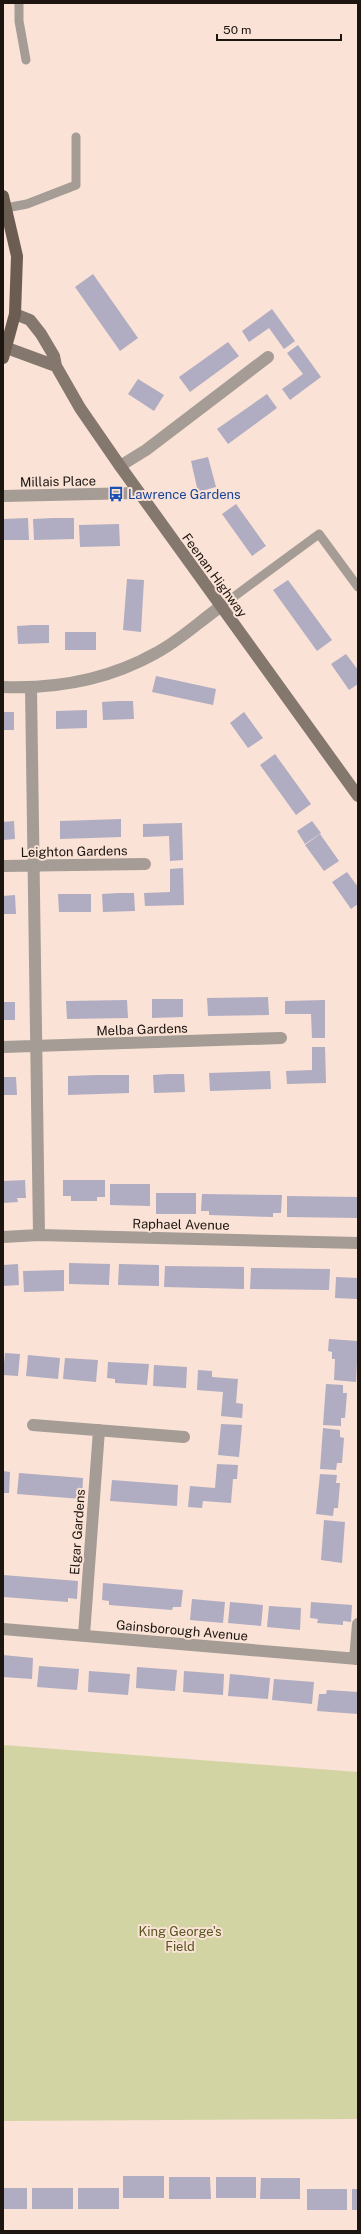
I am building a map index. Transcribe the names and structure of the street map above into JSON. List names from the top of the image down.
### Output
{
  "streets": {
    "street": [
      "Millais Place",
      "Feenan Highway",
      "Leighton Gardens",
      "Melba Gardens",
      "Raphael Avenue",
      "Elgar Gardens",
      "Gainsborough Avenue"
    ]
  },
  "crossings": [
    ["Millais Place", "Feenan Highway"],
    ["Elgar Gardens", "Gainsborough Avenue"]
  ],
  "parks": ["King George's Field"],
  "places": {
    "bus stop": ["Lawrence Gardens"]
  },
  "scale_bar": "50 m"
}
